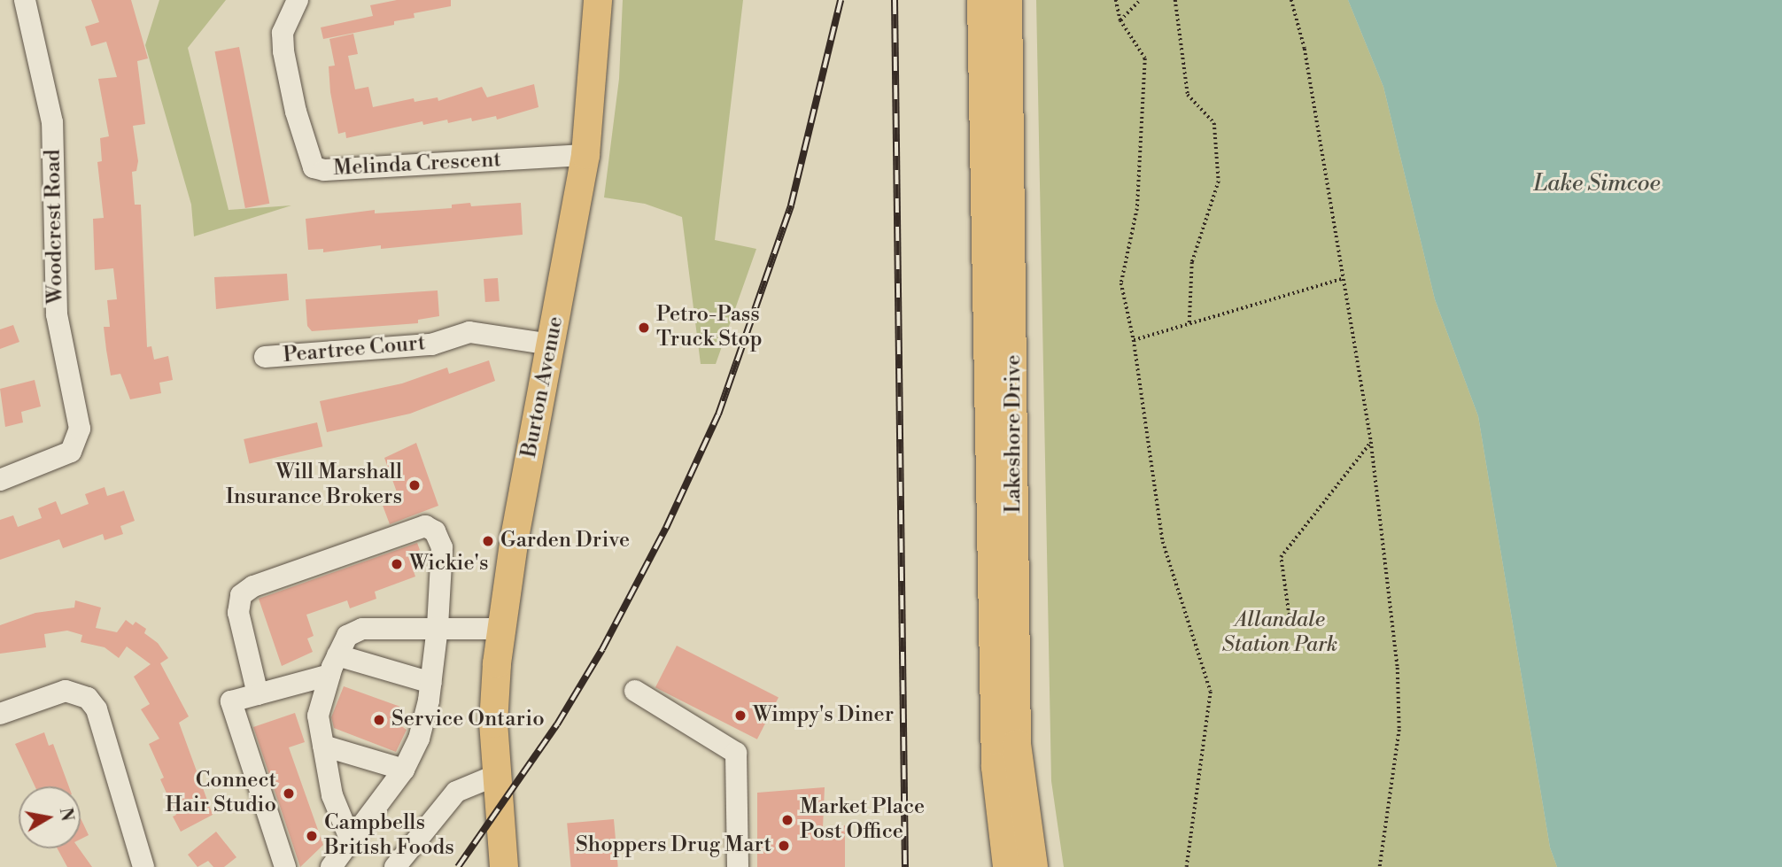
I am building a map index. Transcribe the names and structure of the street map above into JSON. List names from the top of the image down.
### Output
{
  "streets": {
    "main road": ["Burton Avenue", "Lakeshore Drive"],
    "street": ["Melinda Crescent", "Woodcrest Road", "Peartree Court"]
  },
  "crossings": [
    ["Melinda Crescent", "Burton Avenue"],
    ["Peartree Court", "Burton Avenue"]
  ],
  "water": ["Lake Simcoe"],
  "parks": ["Allandale Station Park"],
  "places": [
    "Petro-Pass Truck Stop",
    "Will Marshall Insurance Brokers",
    "Garden Drive",
    "Wickie's",
    "Wimpy's Diner",
    "Service Ontario",
    "Connect Hair Studio",
    "Market Place Post Office",
    "Campbells British Foods",
    "Shoppers Drug Mart"
  ],
  "north": "right"
}
